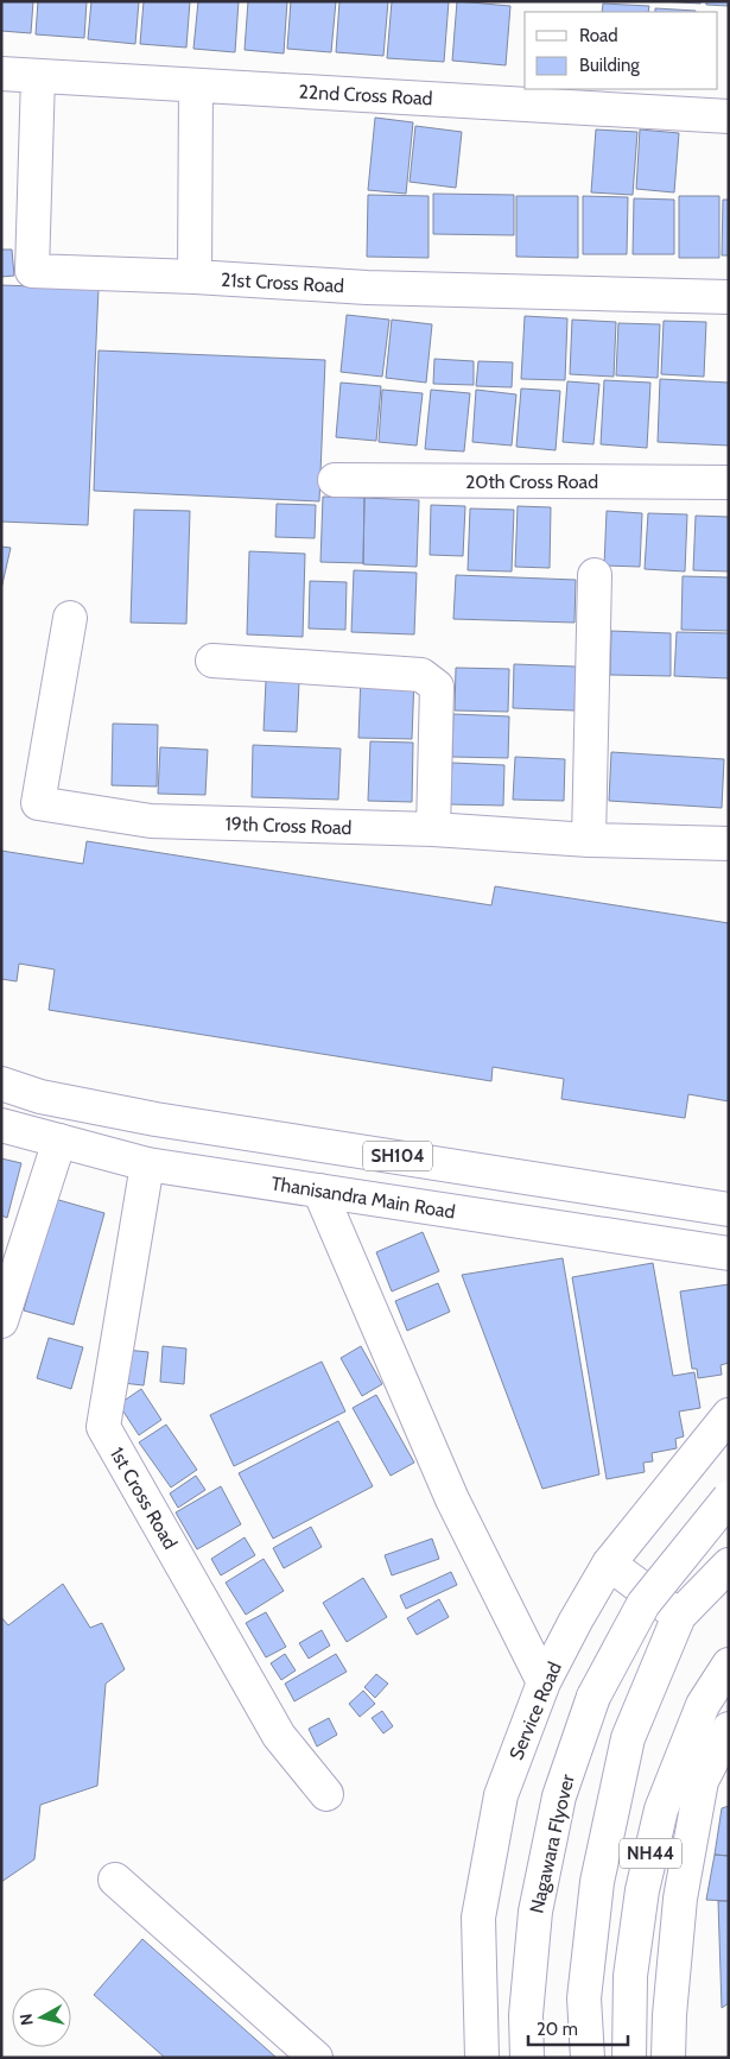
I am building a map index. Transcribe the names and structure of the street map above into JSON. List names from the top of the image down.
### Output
{
  "streets": {
    "main road": [
      "22nd Cross Road",
      "21st Cross Road",
      "20th Cross Road",
      "19th Cross Road",
      "SH104",
      "Thanisandra Main Road",
      "1st Cross Road",
      "Service Road",
      "Nagawara Flyover",
      "NH44"
    ]
  },
  "crossings": [
    ["22nd Cross Road", "21st Cross Road"],
    ["Thanisandra Main Road", "1st Cross Road"]
  ],
  "legend": ["Road", "Building"],
  "scale_bar": "20 m",
  "north": "left"
}
